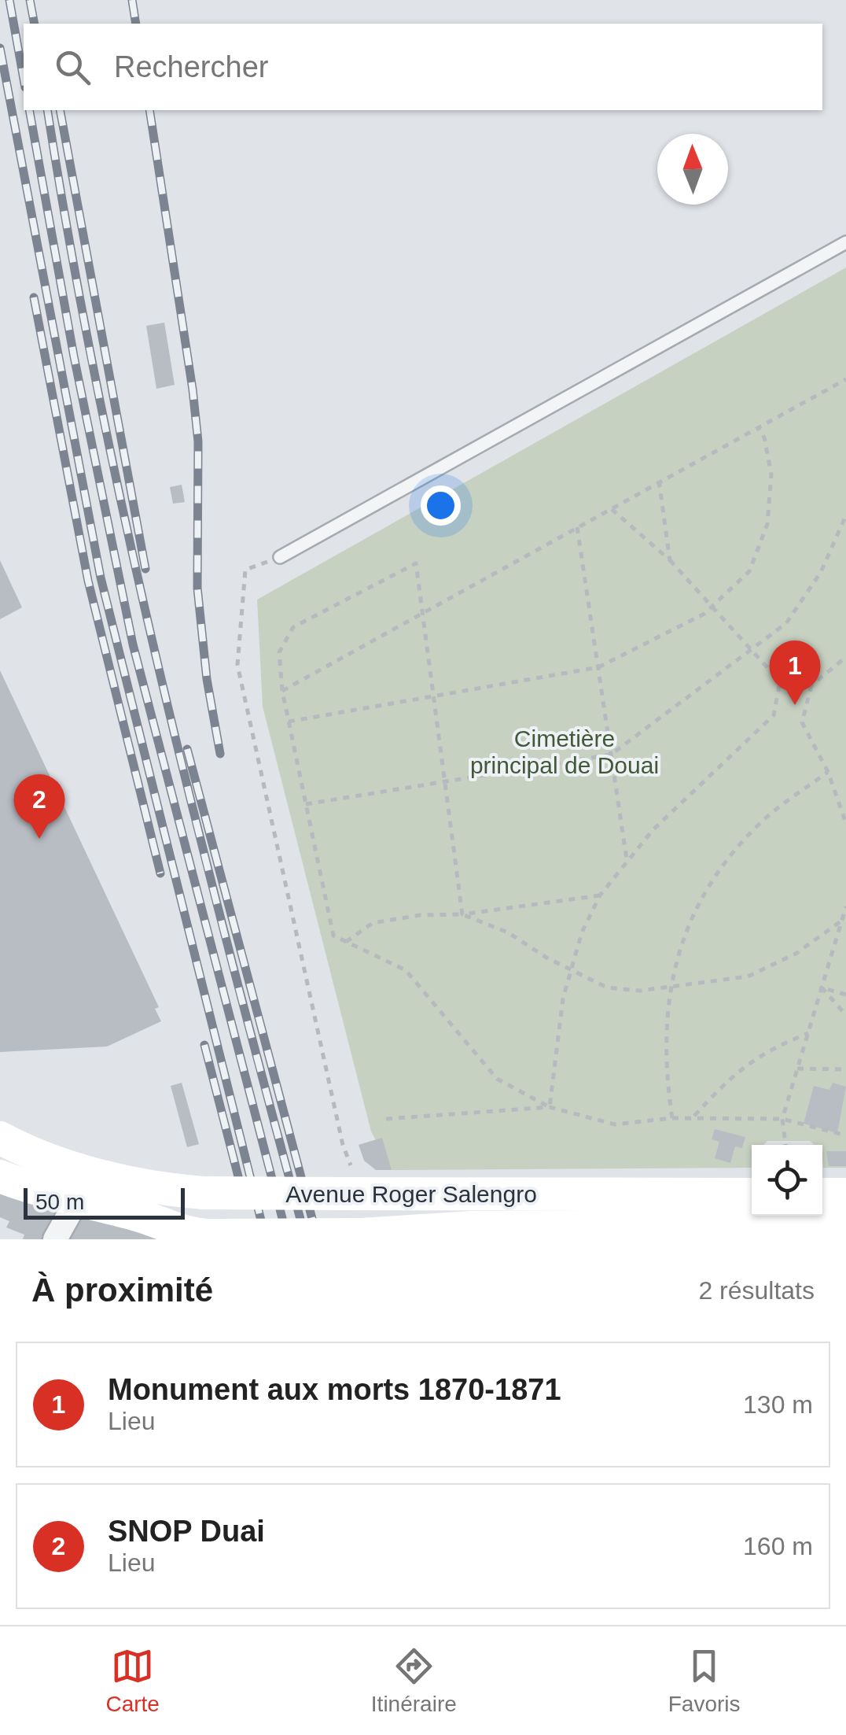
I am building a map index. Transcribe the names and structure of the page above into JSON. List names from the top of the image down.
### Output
{
  "streets": {
    "main road": ["Avenue Roger Salengro"]
  },
  "parks": ["Cimetière principal de Douai"],
  "scale_bar": "50 m",
  "north": "top",
  "page": {
    "search": "Rechercher",
    "pins": ["1", "2"],
    "scale": "50 m",
    "heading": ["À proximité", "2 résultats"],
    "list": [
      {
        "mark": "1",
        "name": "Monument aux morts 1870-1871",
        "note": "Lieu",
        "value": "130 m"
      },
      {
        "mark": "2",
        "name": "SNOP Duai",
        "note": "Lieu",
        "value": "160 m"
      }
    ],
    "nav": ["Carte", "Itinéraire", "Favoris"]
  }
}
